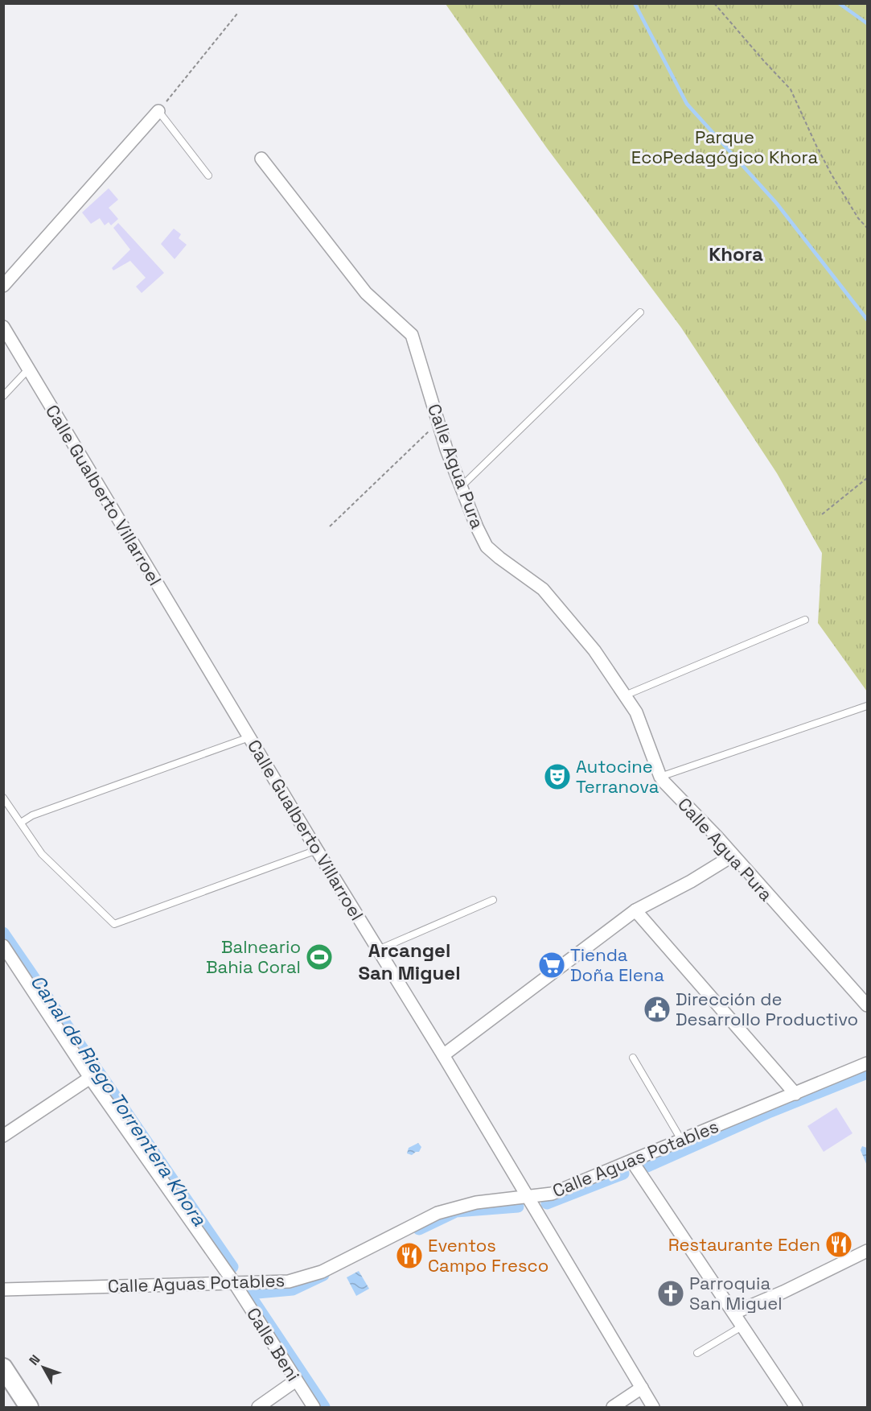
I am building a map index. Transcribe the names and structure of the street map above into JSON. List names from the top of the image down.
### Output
{
  "streets": {
    "street": [
      "Calle Agua Pura",
      "Calle Gualberto Villarroel",
      "Calle Aguas Potables",
      "Calle Beni"
    ]
  },
  "crossings": [
    ["Calle Gualberto Villarroel", "Calle Aguas Potables"],
    ["Calle Aguas Potables", "Calle Beni"]
  ],
  "districts": ["Khora", "Arcangel San Miguel"],
  "water": ["Canal de Riego Torrentera Khora"],
  "parks": ["Parque EcoPedagógico Khora"],
  "places": {
    "theatre": ["Autocine Terranova"],
    "sports": ["Balneario Bahia Coral"],
    "supermarket": ["Tienda Doña Elena"],
    "public building": ["Dirección de Desarrollo Productivo"],
    "restaurant": ["Restaurante Eden", "Eventos Campo Fresco"],
    "church": ["Parroquia San Miguel"]
  },
  "north": "top left"
}
